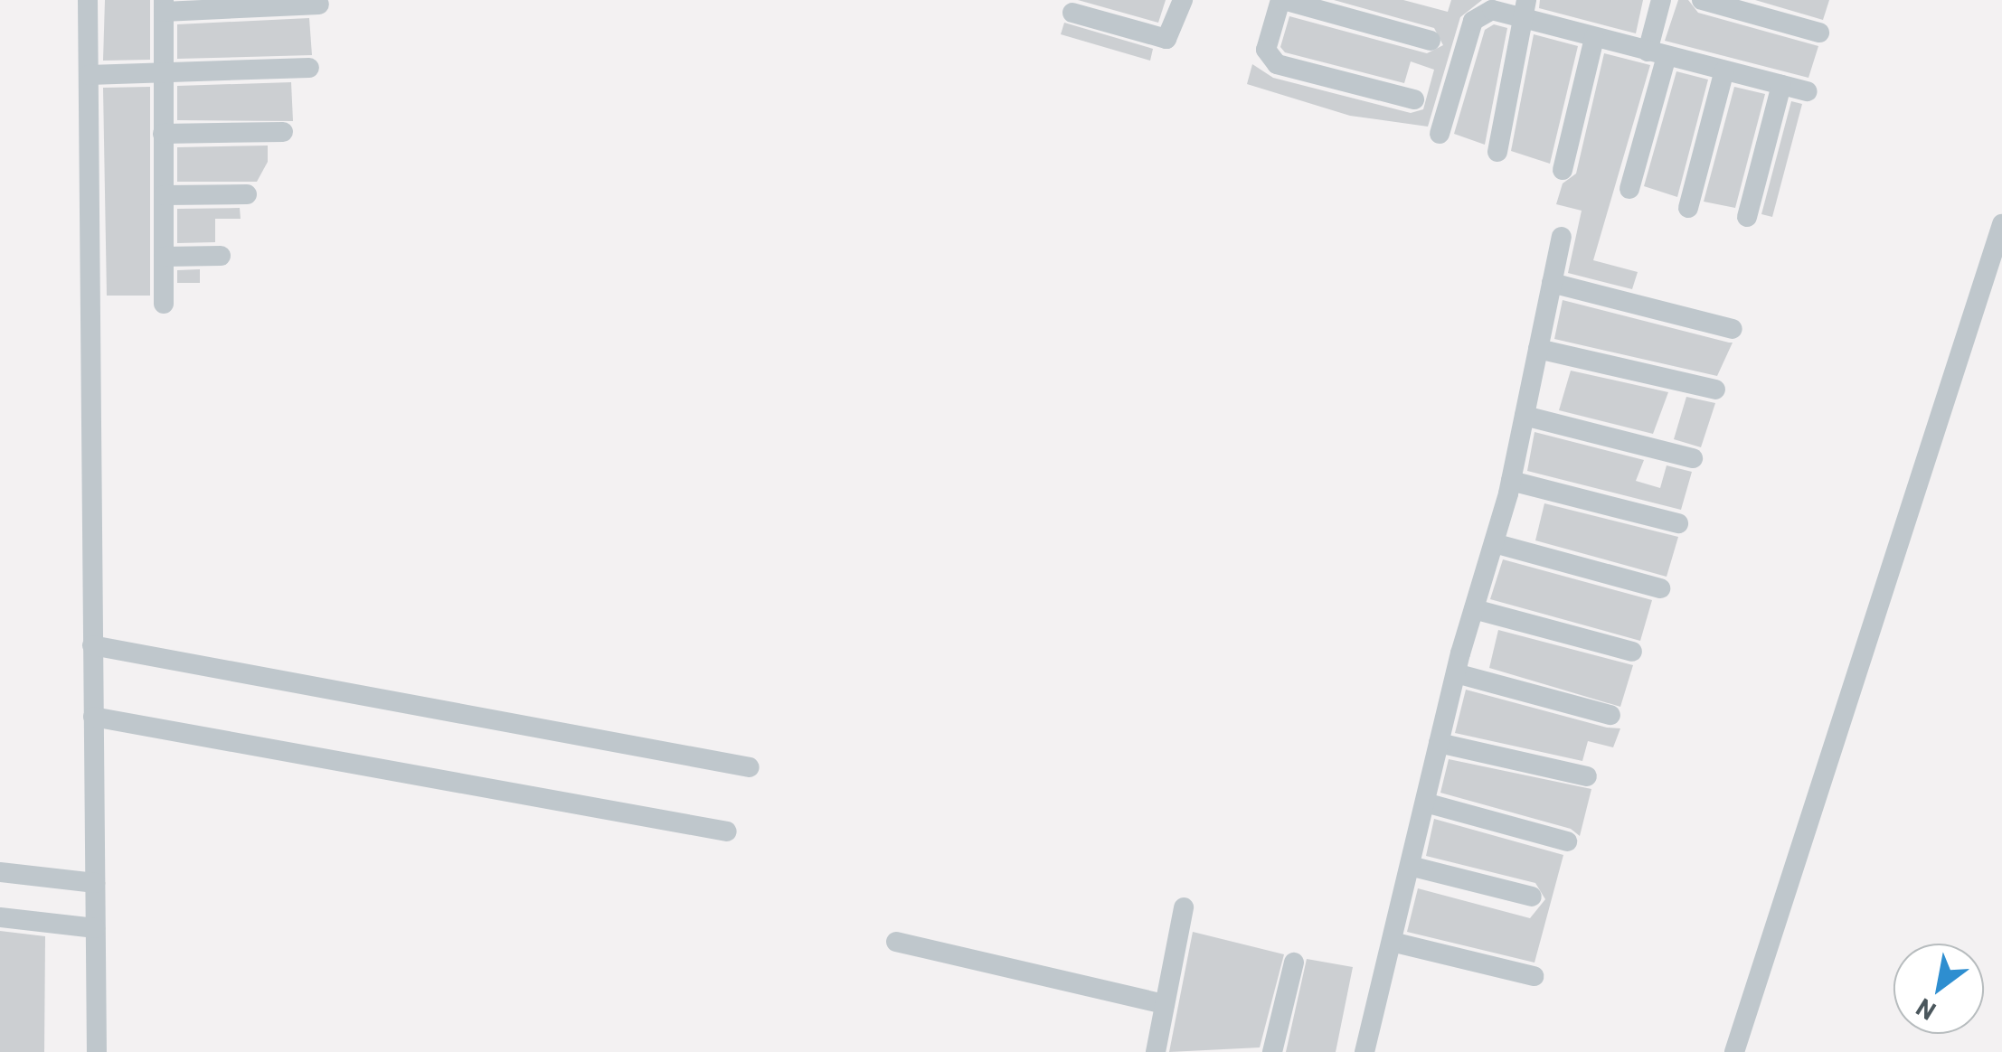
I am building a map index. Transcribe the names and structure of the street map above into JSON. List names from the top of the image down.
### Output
{
  "north": "bottom left"
}
